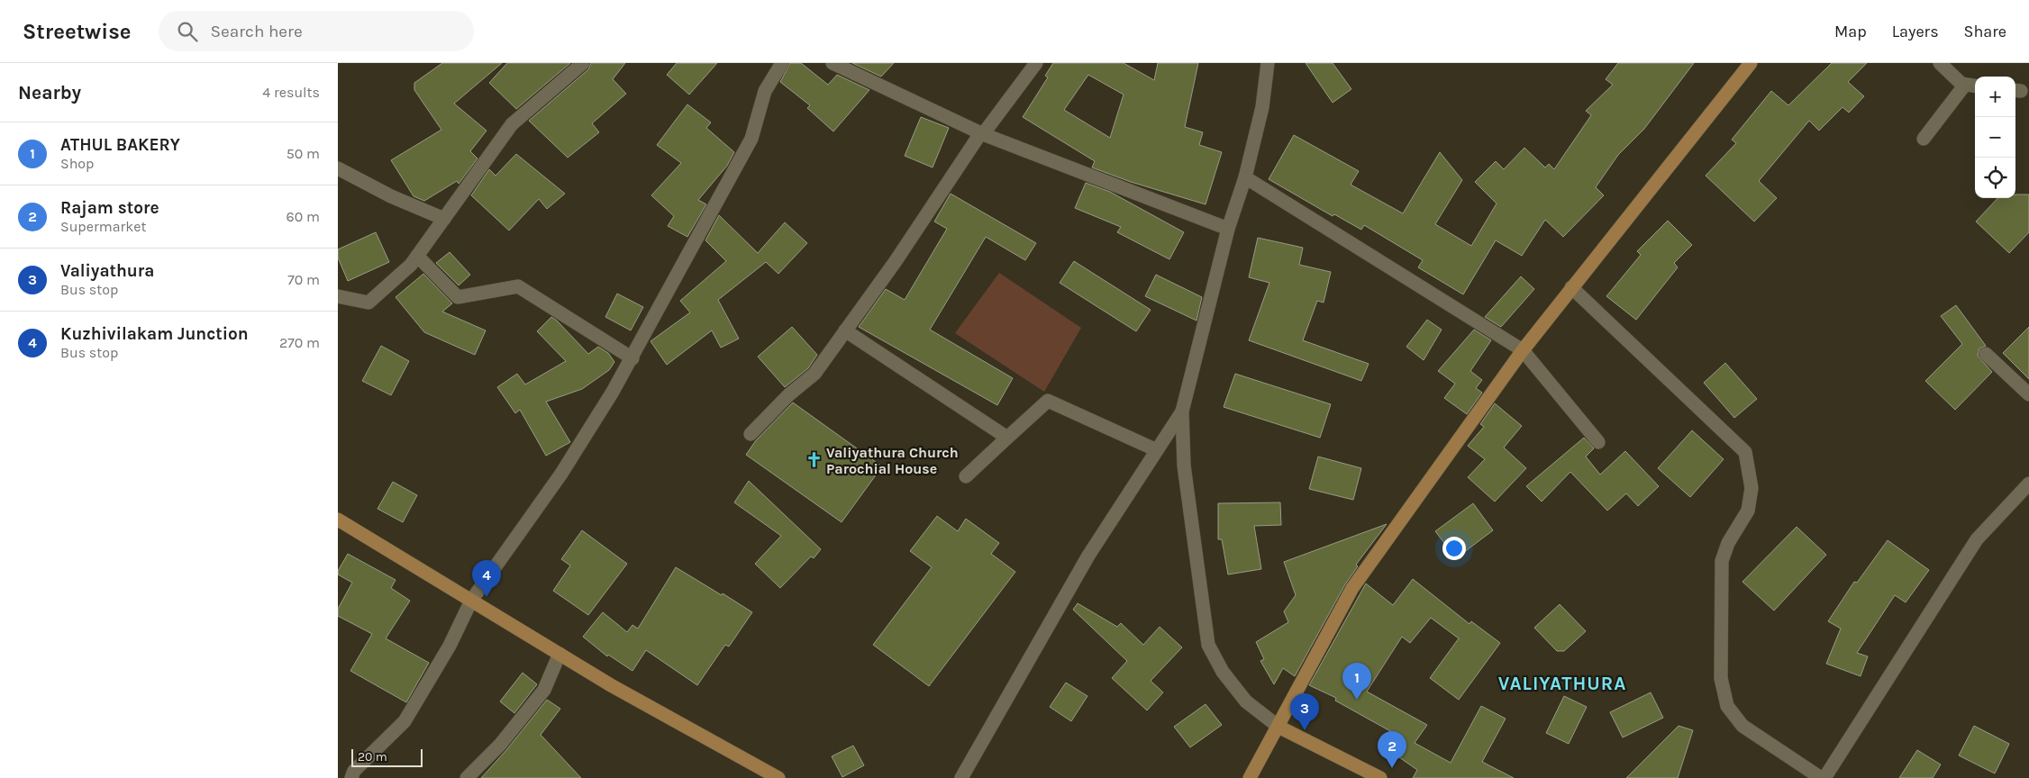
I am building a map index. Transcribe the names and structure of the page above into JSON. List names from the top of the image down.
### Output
{
  "districts": ["VALIYATHURA"],
  "places": {
    "church": ["Valiyathura Church Parochial House"]
  },
  "scale_bar": "20 m",
  "page": {
    "header": "Streetwise",
    "search": "Search here",
    "nav": ["Map", "Layers", "Share"],
    "heading": ["Nearby", "4 results"],
    "map_buttons": ["+", "−"],
    "list": [
      {
        "mark": "1",
        "name": "ATHUL BAKERY",
        "note": "Shop",
        "value": "50 m"
      },
      {
        "mark": "2",
        "name": "Rajam store",
        "note": "Supermarket",
        "value": "60 m"
      },
      {
        "mark": "3",
        "name": "Valiyathura",
        "note": "Bus stop",
        "value": "70 m"
      },
      {
        "mark": "4",
        "name": "Kuzhivilakam Junction",
        "note": "Bus stop",
        "value": "270 m"
      }
    ],
    "pins": [
      "4",
      "1",
      "3",
      "2"
    ],
    "scale": "20 m"
  }
}
